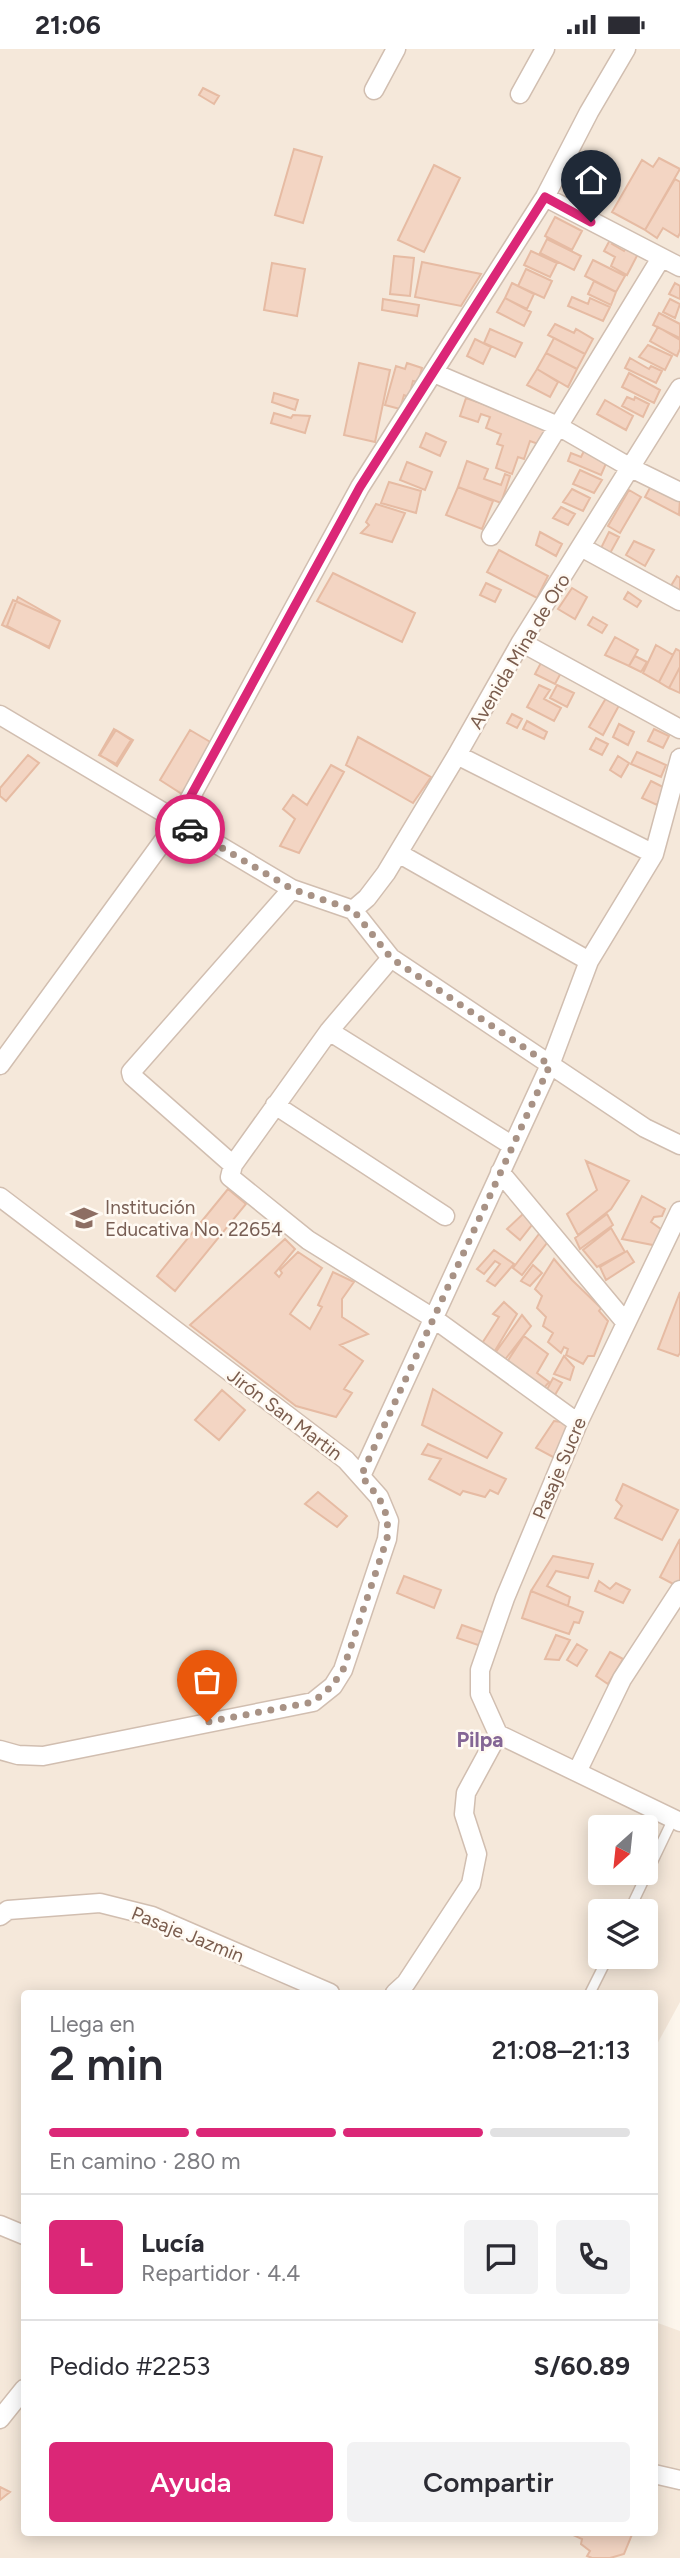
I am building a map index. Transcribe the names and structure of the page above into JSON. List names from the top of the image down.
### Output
{
  "streets": {
    "street": [
      "Avenida Mina de Oro",
      "Jirón San Martin",
      "Pasaje Sucre",
      "Pasaje Jazmin"
    ]
  },
  "districts": ["Pilpa"],
  "places": {
    "school or university": ["Institución Educativa No. 22654"]
  },
  "north": "bottom left",
  "page": {
    "status": "21:06",
    "heading": ["2 min", "Llega en", "21:08–21:13"],
    "panel": [
      "Lucía",
      "Repartidor · 4.4",
      "Pedido #2253",
      "S/60.89"
    ],
    "bar": "En camino · 280 m",
    "round": "L",
    "buttons": ["Ayuda", "Compartir"]
  }
}
